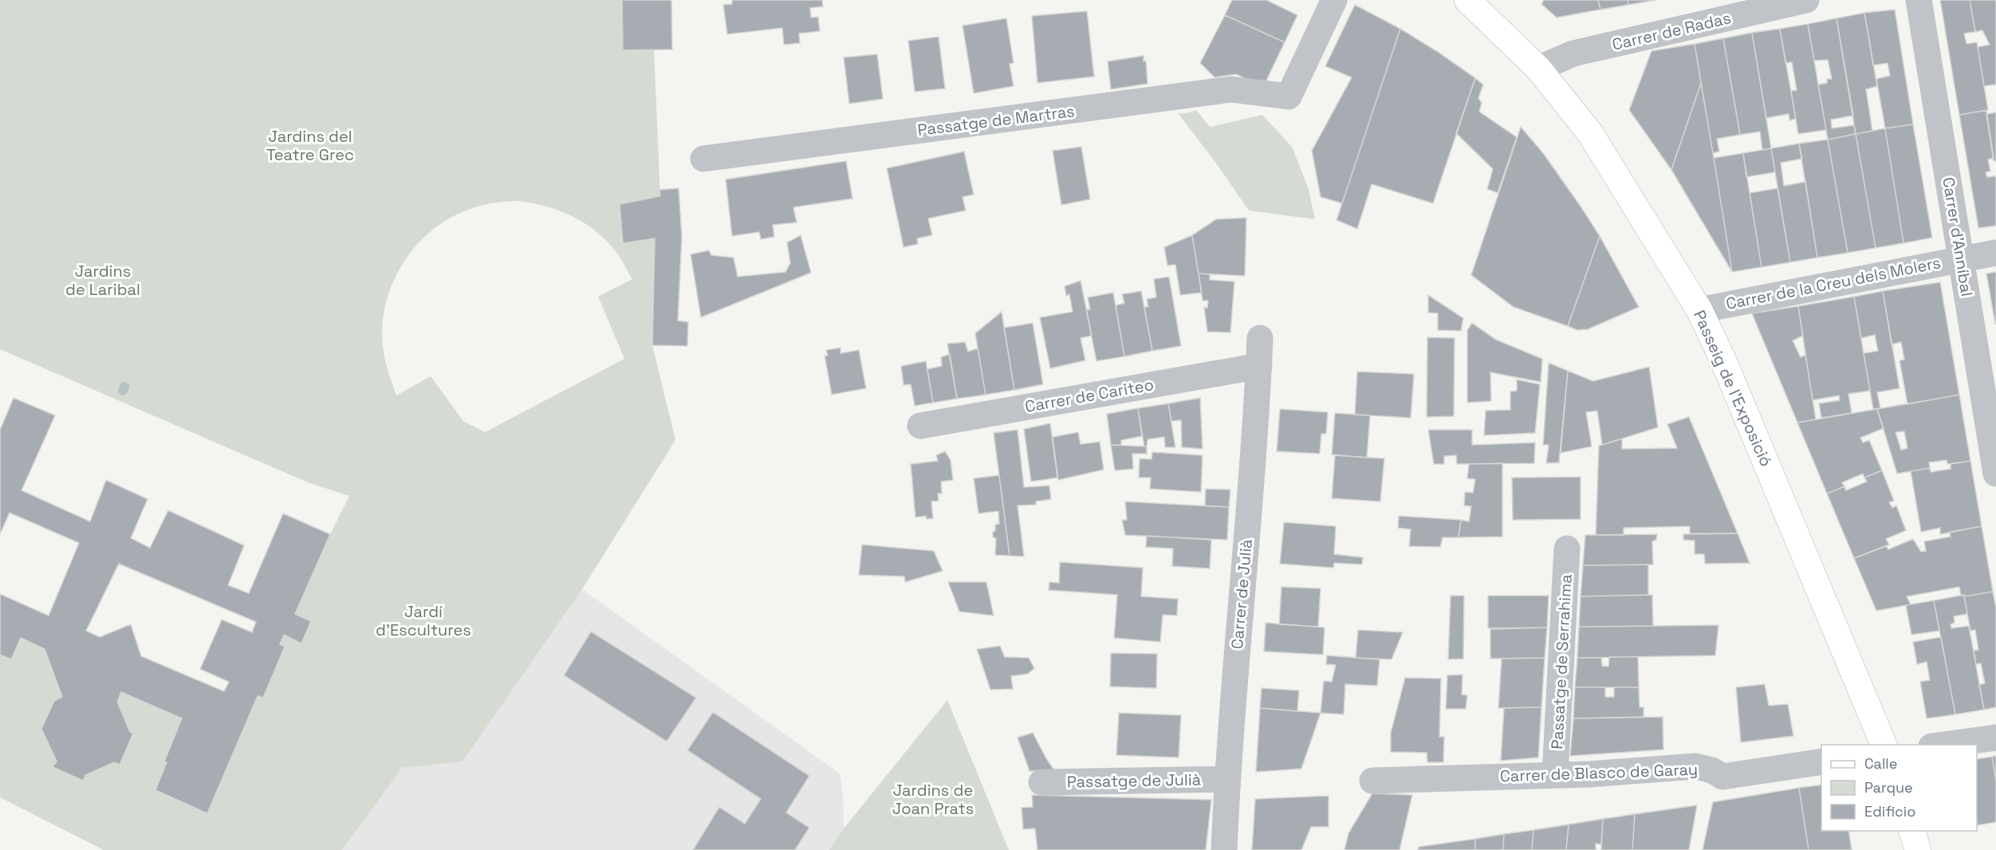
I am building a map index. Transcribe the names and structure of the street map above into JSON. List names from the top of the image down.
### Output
{
  "streets": {
    "street": [
      "Carrer de Radas",
      "Passatge de Martras",
      "Carrer d'Anníbal",
      "Carrer de la Creu dels Molers",
      "Passeig de l'Exposició",
      "Carrer de Cariteo",
      "Carrer de Julià",
      "Passatge de Serrahima",
      "Carrer de Blasco de Garay",
      "Passatge de Julià"
    ]
  },
  "crossings": [
    ["Carrer de Radas", "Passeig de l'Exposició"],
    ["Carrer d'Anníbal", "Carrer de la Creu dels Molers"],
    ["Carrer de la Creu dels Molers", "Passeig de l'Exposició"],
    ["Carrer de Cariteo", "Carrer de Julià"],
    ["Carrer de Julià", "Passatge de Julià"],
    ["Passatge de Serrahima", "Carrer de Blasco de Garay"]
  ],
  "parks": [
    "Jardins del Teatre Grec",
    "Jardins de Laribal",
    "Jardí d'Escultures",
    "Jardins de Joan Prats"
  ],
  "legend": ["Calle", "Parque", "Edificio"]
}
